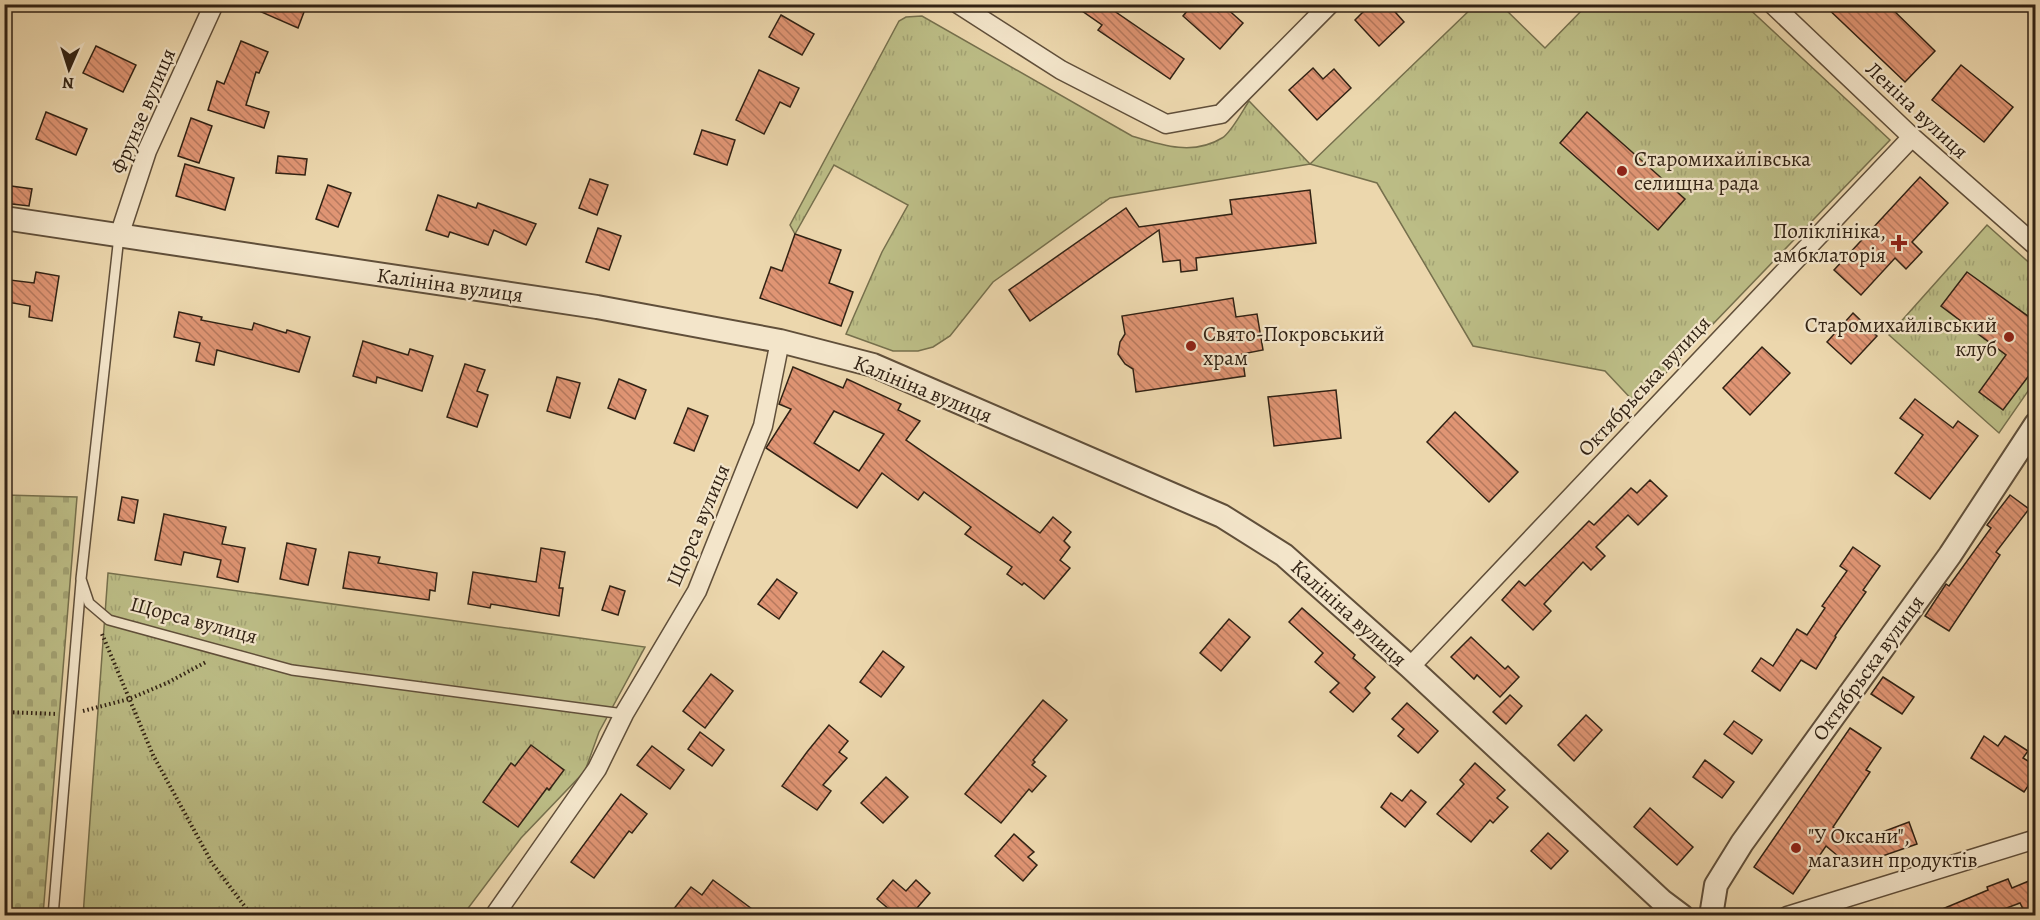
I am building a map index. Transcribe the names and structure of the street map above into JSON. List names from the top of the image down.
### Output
{
  "streets": {
    "street": [
      "Леніна вулиця",
      "Фрунзе вулиця",
      "Калініна вулиця",
      "Октябрьська вулиця",
      "Щорса вулиця",
      "Октябрьска вулиця"
    ]
  },
  "crossings": [
    ["Леніна вулиця", "Октябрьська вулиця"],
    ["Фрунзе вулиця", "Калініна вулиця"],
    ["Калініна вулиця", "Октябрьська вулиця"],
    ["Калініна вулиця", "Щорса вулиця"]
  ],
  "places": {
    "other": [
      "Старомихайлівська селищна рада",
      "Старомихайлівський клуб",
      "Свято-Покровський храм",
      "\"У Оксани\", магазин продуктів"
    ],
    "health": ["Поліклініка, амбклаторія"]
  },
  "north": "bottom"
}
